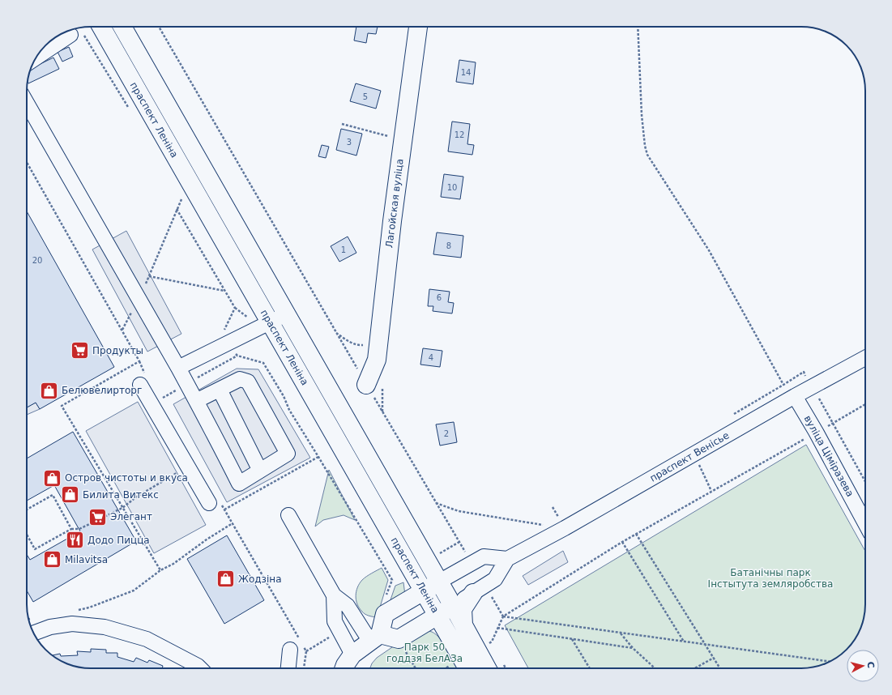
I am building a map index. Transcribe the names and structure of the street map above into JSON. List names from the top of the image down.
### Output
{
  "streets": {
    "main road": ["праспект Леніна", "Лагойская вуліца"],
    "street": ["вуліца Ціміразева", "праспект Венісье"]
  },
  "crossings": [
    ["вуліца Ціміразева", "праспект Венісье"]
  ],
  "parks": ["Батанічны парк Інстытута земляробства", "Парк 50 годдзя БелАЗа"],
  "places": {
    "supermarket": ["Продукты", "Элегант"],
    "shop": [
      "Белювелирторг",
      "Остров чистоты и вкуса",
      "Билита Витекс",
      "Milavitsa",
      "Жодзіна"
    ],
    "restaurant": ["Додо Пицца"]
  },
  "house_numbers": [
    "14",
    "5",
    "12",
    "3",
    "10",
    "8",
    "1",
    "20",
    "6",
    "4",
    "2"
  ],
  "north": "right"
}
